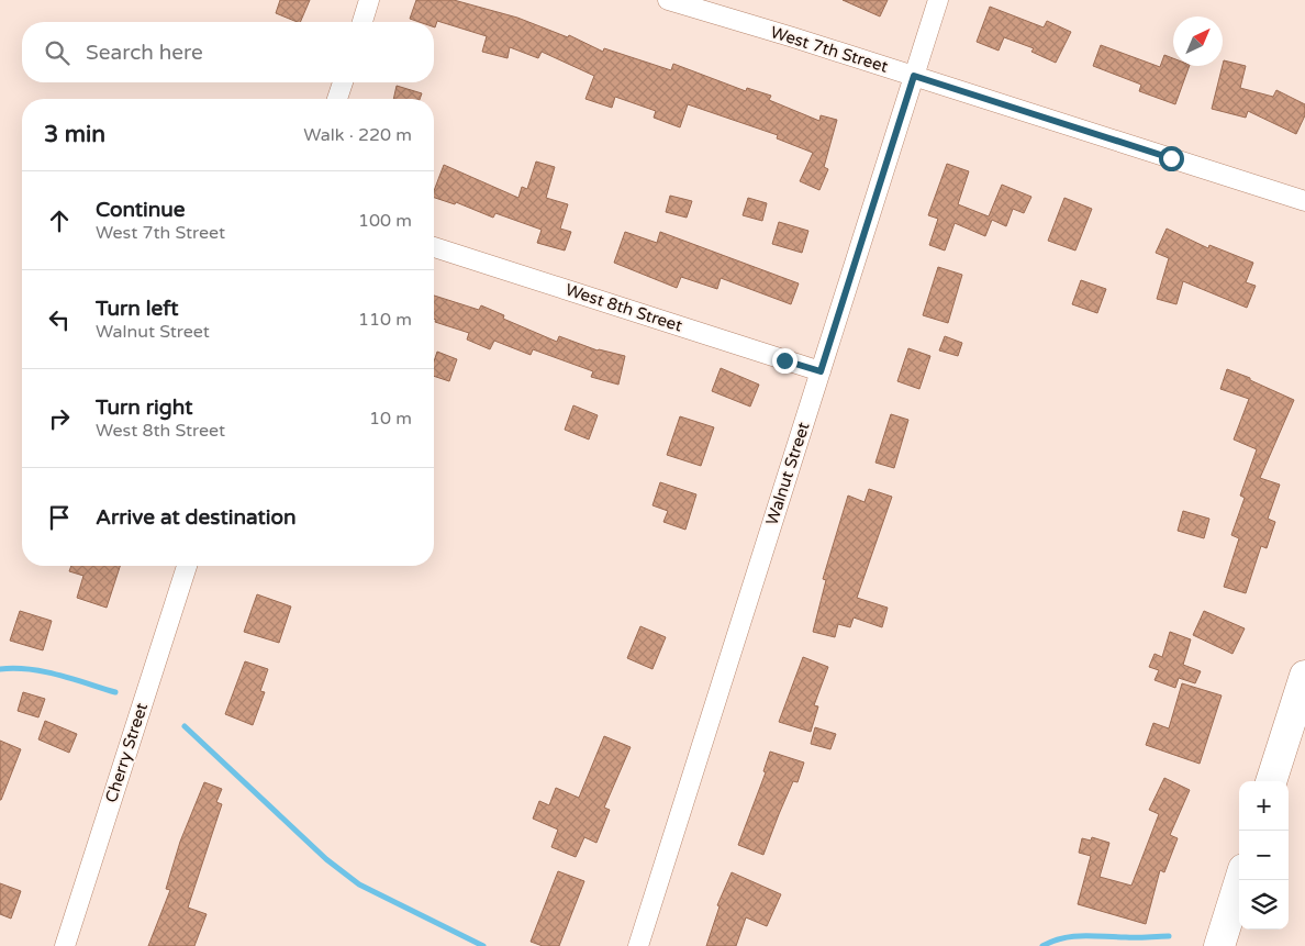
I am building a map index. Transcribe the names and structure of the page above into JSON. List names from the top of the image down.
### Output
{
  "streets": {
    "street": [
      "West 7th Street",
      "West 8th Street",
      "Walnut Street",
      "Cherry Street"
    ]
  },
  "crossings": [
    ["West 7th Street", "Walnut Street"],
    ["West 8th Street", "Walnut Street"]
  ],
  "north": "top right",
  "page": {
    "search": "Search here",
    "heading": ["3 min", "Walk · 220 m"],
    "list": [
      ["Continue", "West 7th Street", "100 m"],
      ["Turn left", "Walnut Street", "110 m"],
      ["Turn right", "West 8th Street", "10 m"],
      "Arrive at destination"
    ],
    "map_buttons": ["+", "−"]
  }
}
